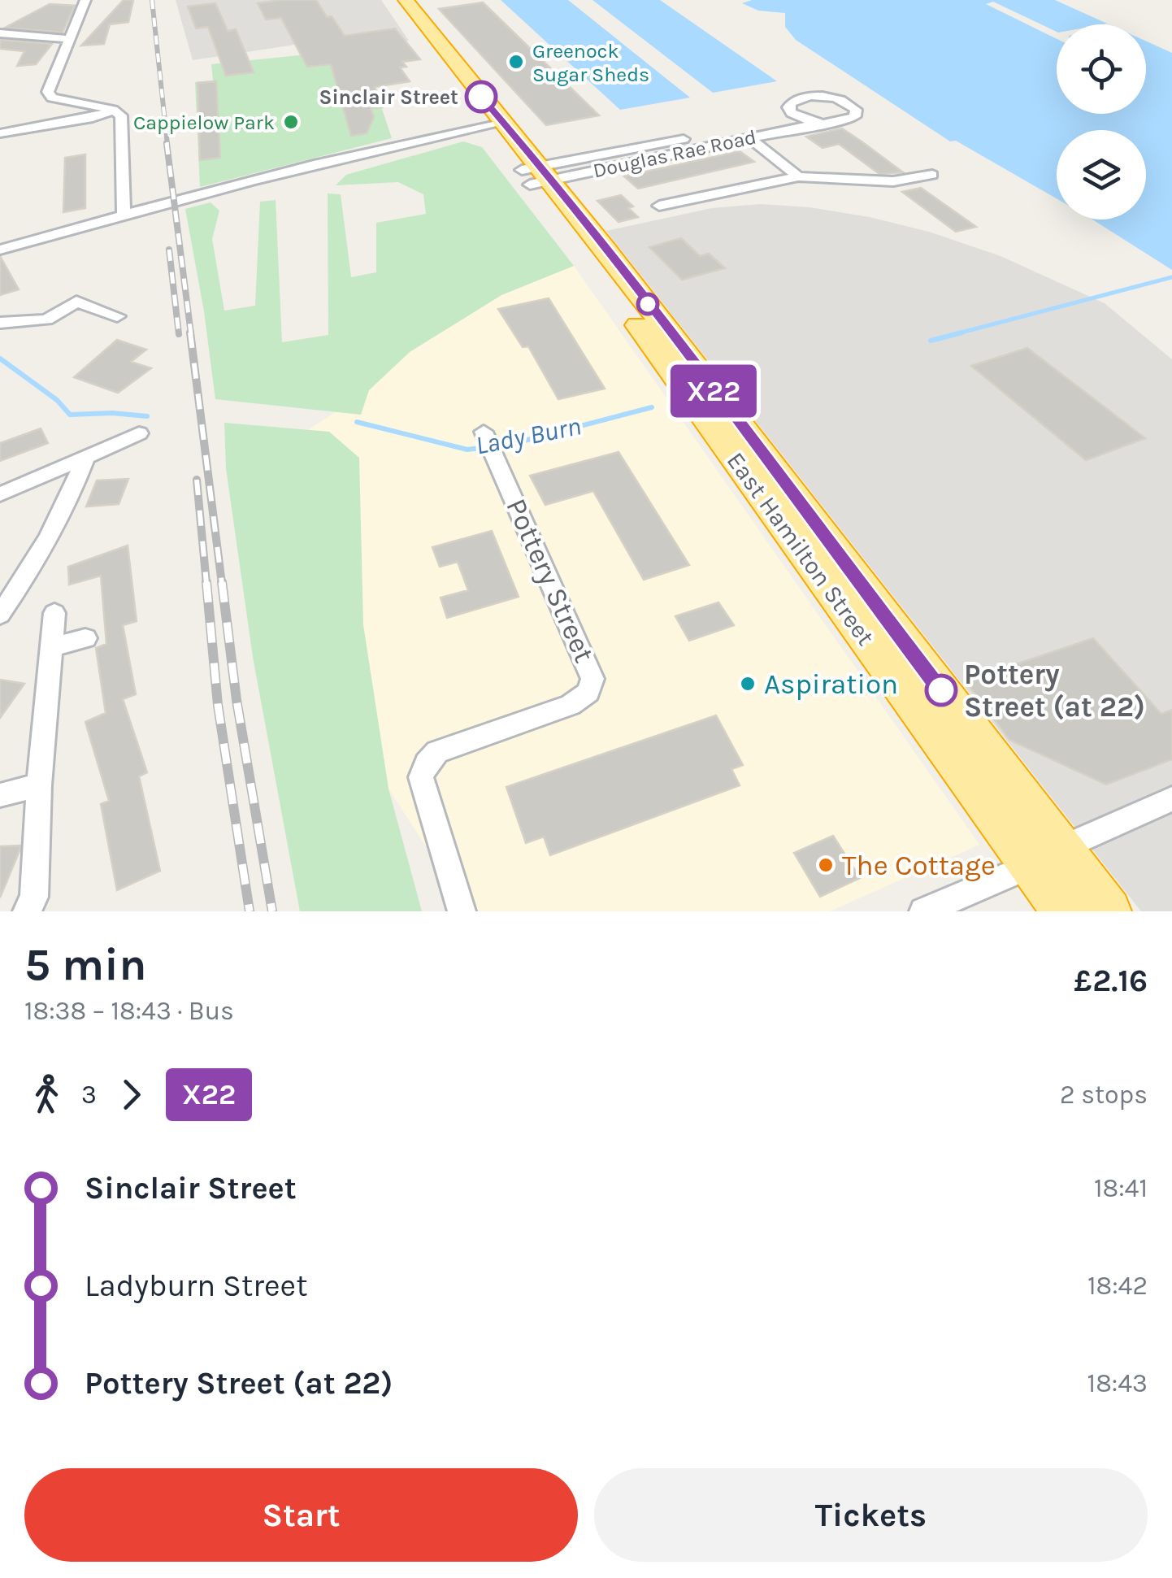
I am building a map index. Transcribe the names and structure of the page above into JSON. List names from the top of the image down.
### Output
{
  "streets": {
    "highway": ["East Hamilton Street"],
    "street": ["Douglas Rae Road", "Pottery Street"]
  },
  "crossings": [
    ["Douglas Rae Road", "East Hamilton Street"]
  ],
  "water": ["Lady Burn"],
  "places": [
    "Greenock Sugar Sheds",
    "Sinclair Street",
    "Cappielow Park",
    "Aspiration",
    "Pottery Street (at 22)",
    "The Cottage"
  ],
  "lines": ["bus line X22"],
  "page": {
    "on_map": "X22",
    "heading": ["5 min", "18:38 – 18:43 · Bus", "£2.16"],
    "legs": ["3", "X22", "2 stops"],
    "list": [
      {
        "name": "Sinclair Street",
        "value": "18:41"
      },
      {
        "name": "Ladyburn Street",
        "value": "18:42"
      },
      {
        "name": "Pottery Street (at 22)",
        "value": "18:43"
      }
    ],
    "buttons": ["Start", "Tickets"]
  }
}
